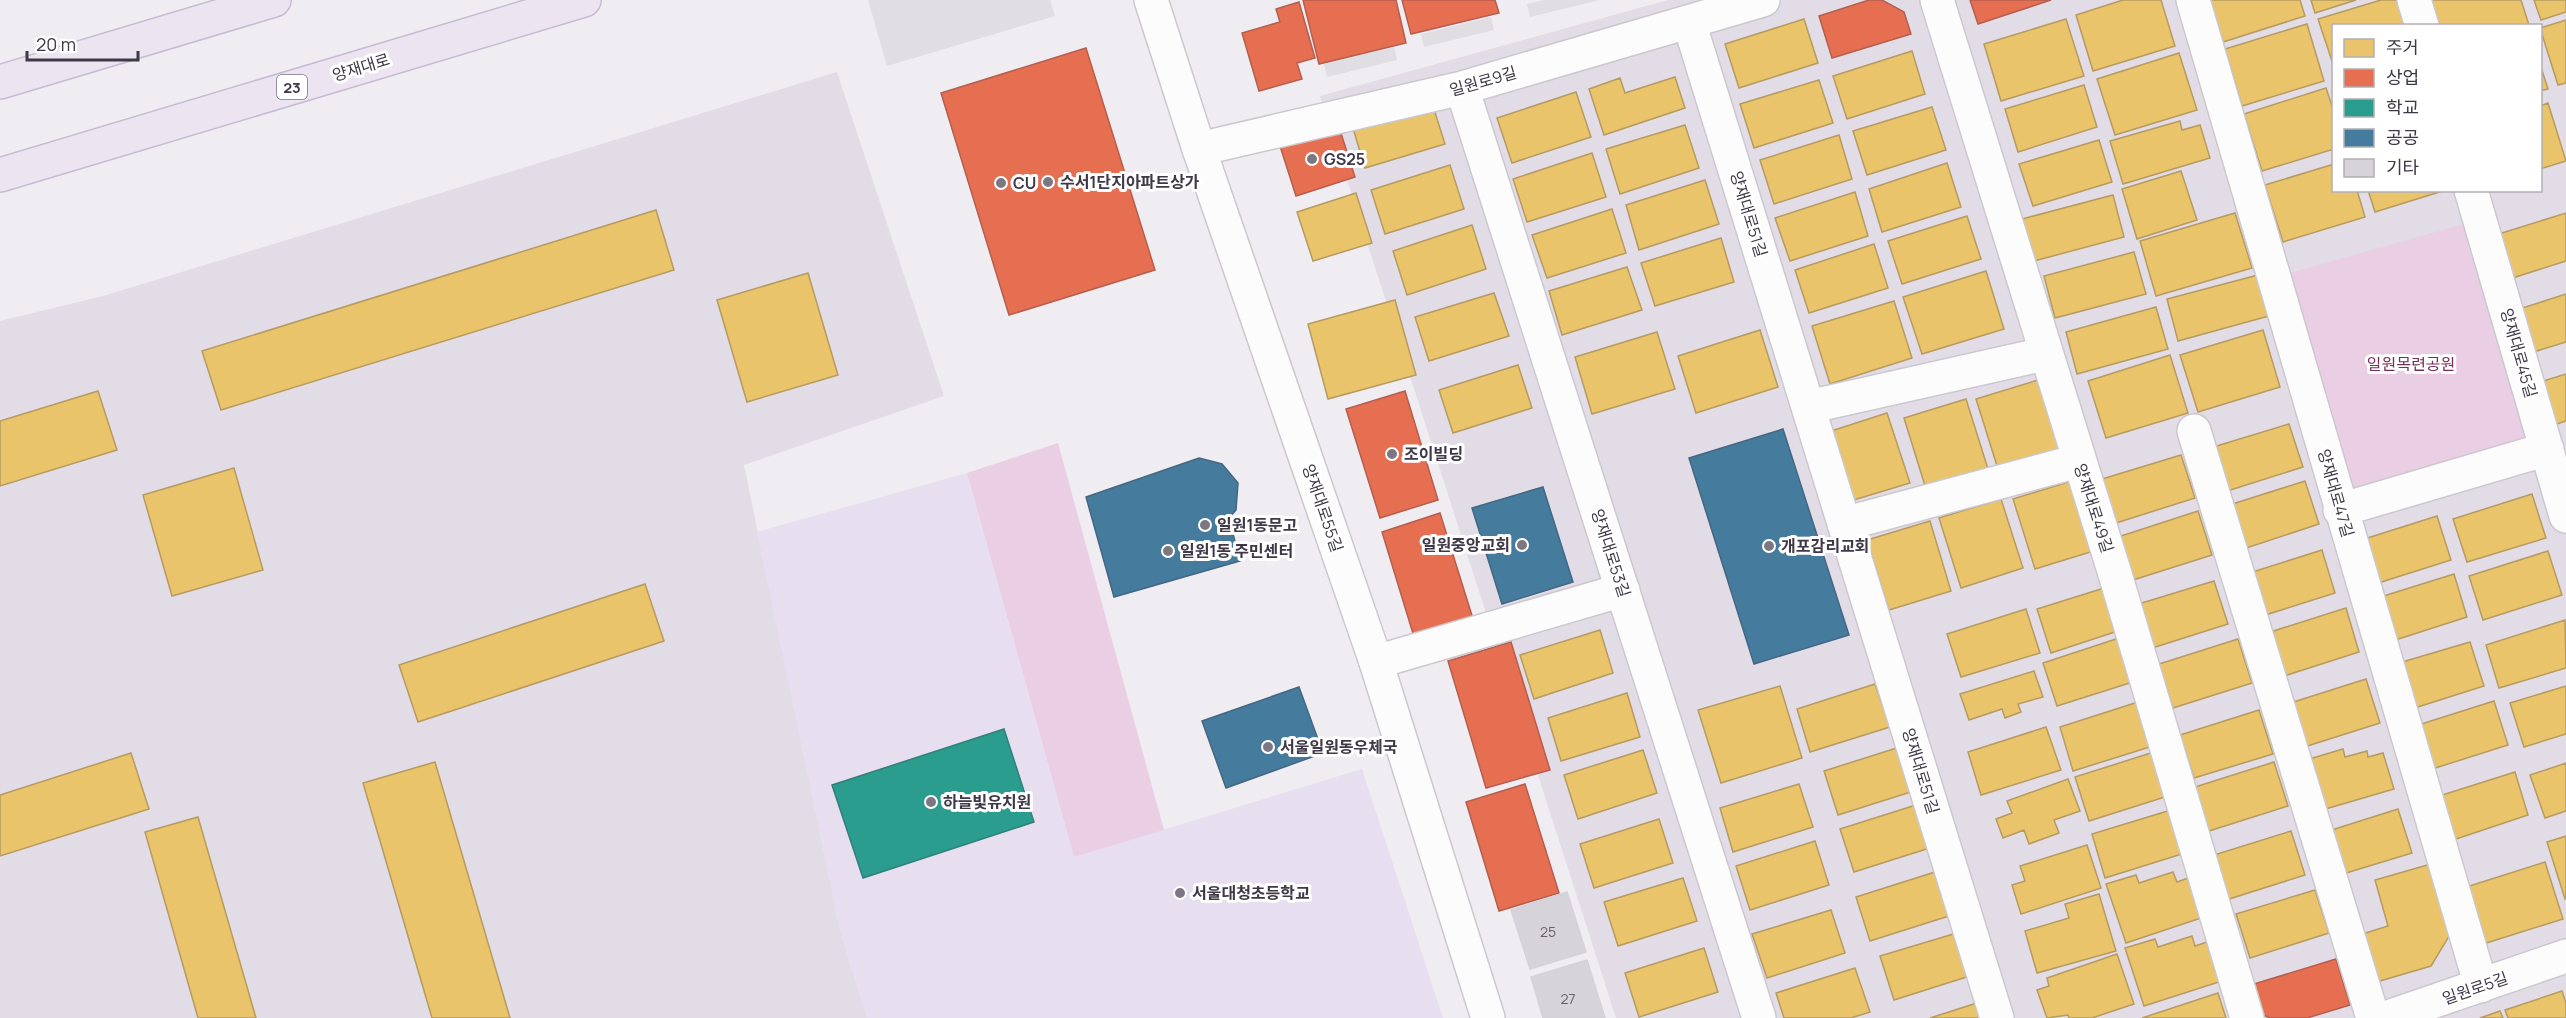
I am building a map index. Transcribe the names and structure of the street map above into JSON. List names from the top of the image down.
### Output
{
  "streets": {
    "main road": ["양재대로", "23"],
    "street": [
      "일원로9길",
      "양재대로51길",
      "양재대로45길",
      "양재대로47길",
      "양재대로55길",
      "양재대로49길",
      "양재대로53길",
      "일원로5길"
    ]
  },
  "crossings": [
    ["일원로9길", "양재대로51길"],
    ["일원로9길", "양재대로55길"],
    ["일원로9길", "양재대로53길"],
    ["양재대로47길", "일원로5길"]
  ],
  "parks": ["일원목련공원"],
  "places": [
    "GS25",
    "수서1단지아파트상가",
    "CU",
    "조이빌딩",
    "일원1동문고",
    "일원중앙교회",
    "개포감리교회",
    "일원1동 주민센터",
    "서울일원동우체국",
    "하늘빛유치원",
    "서울대청초등학교"
  ],
  "house_numbers": ["25", "27"],
  "legend": [
    "주거",
    "상업",
    "학교",
    "공공",
    "기타"
  ],
  "scale_bar": "20 m"
}
